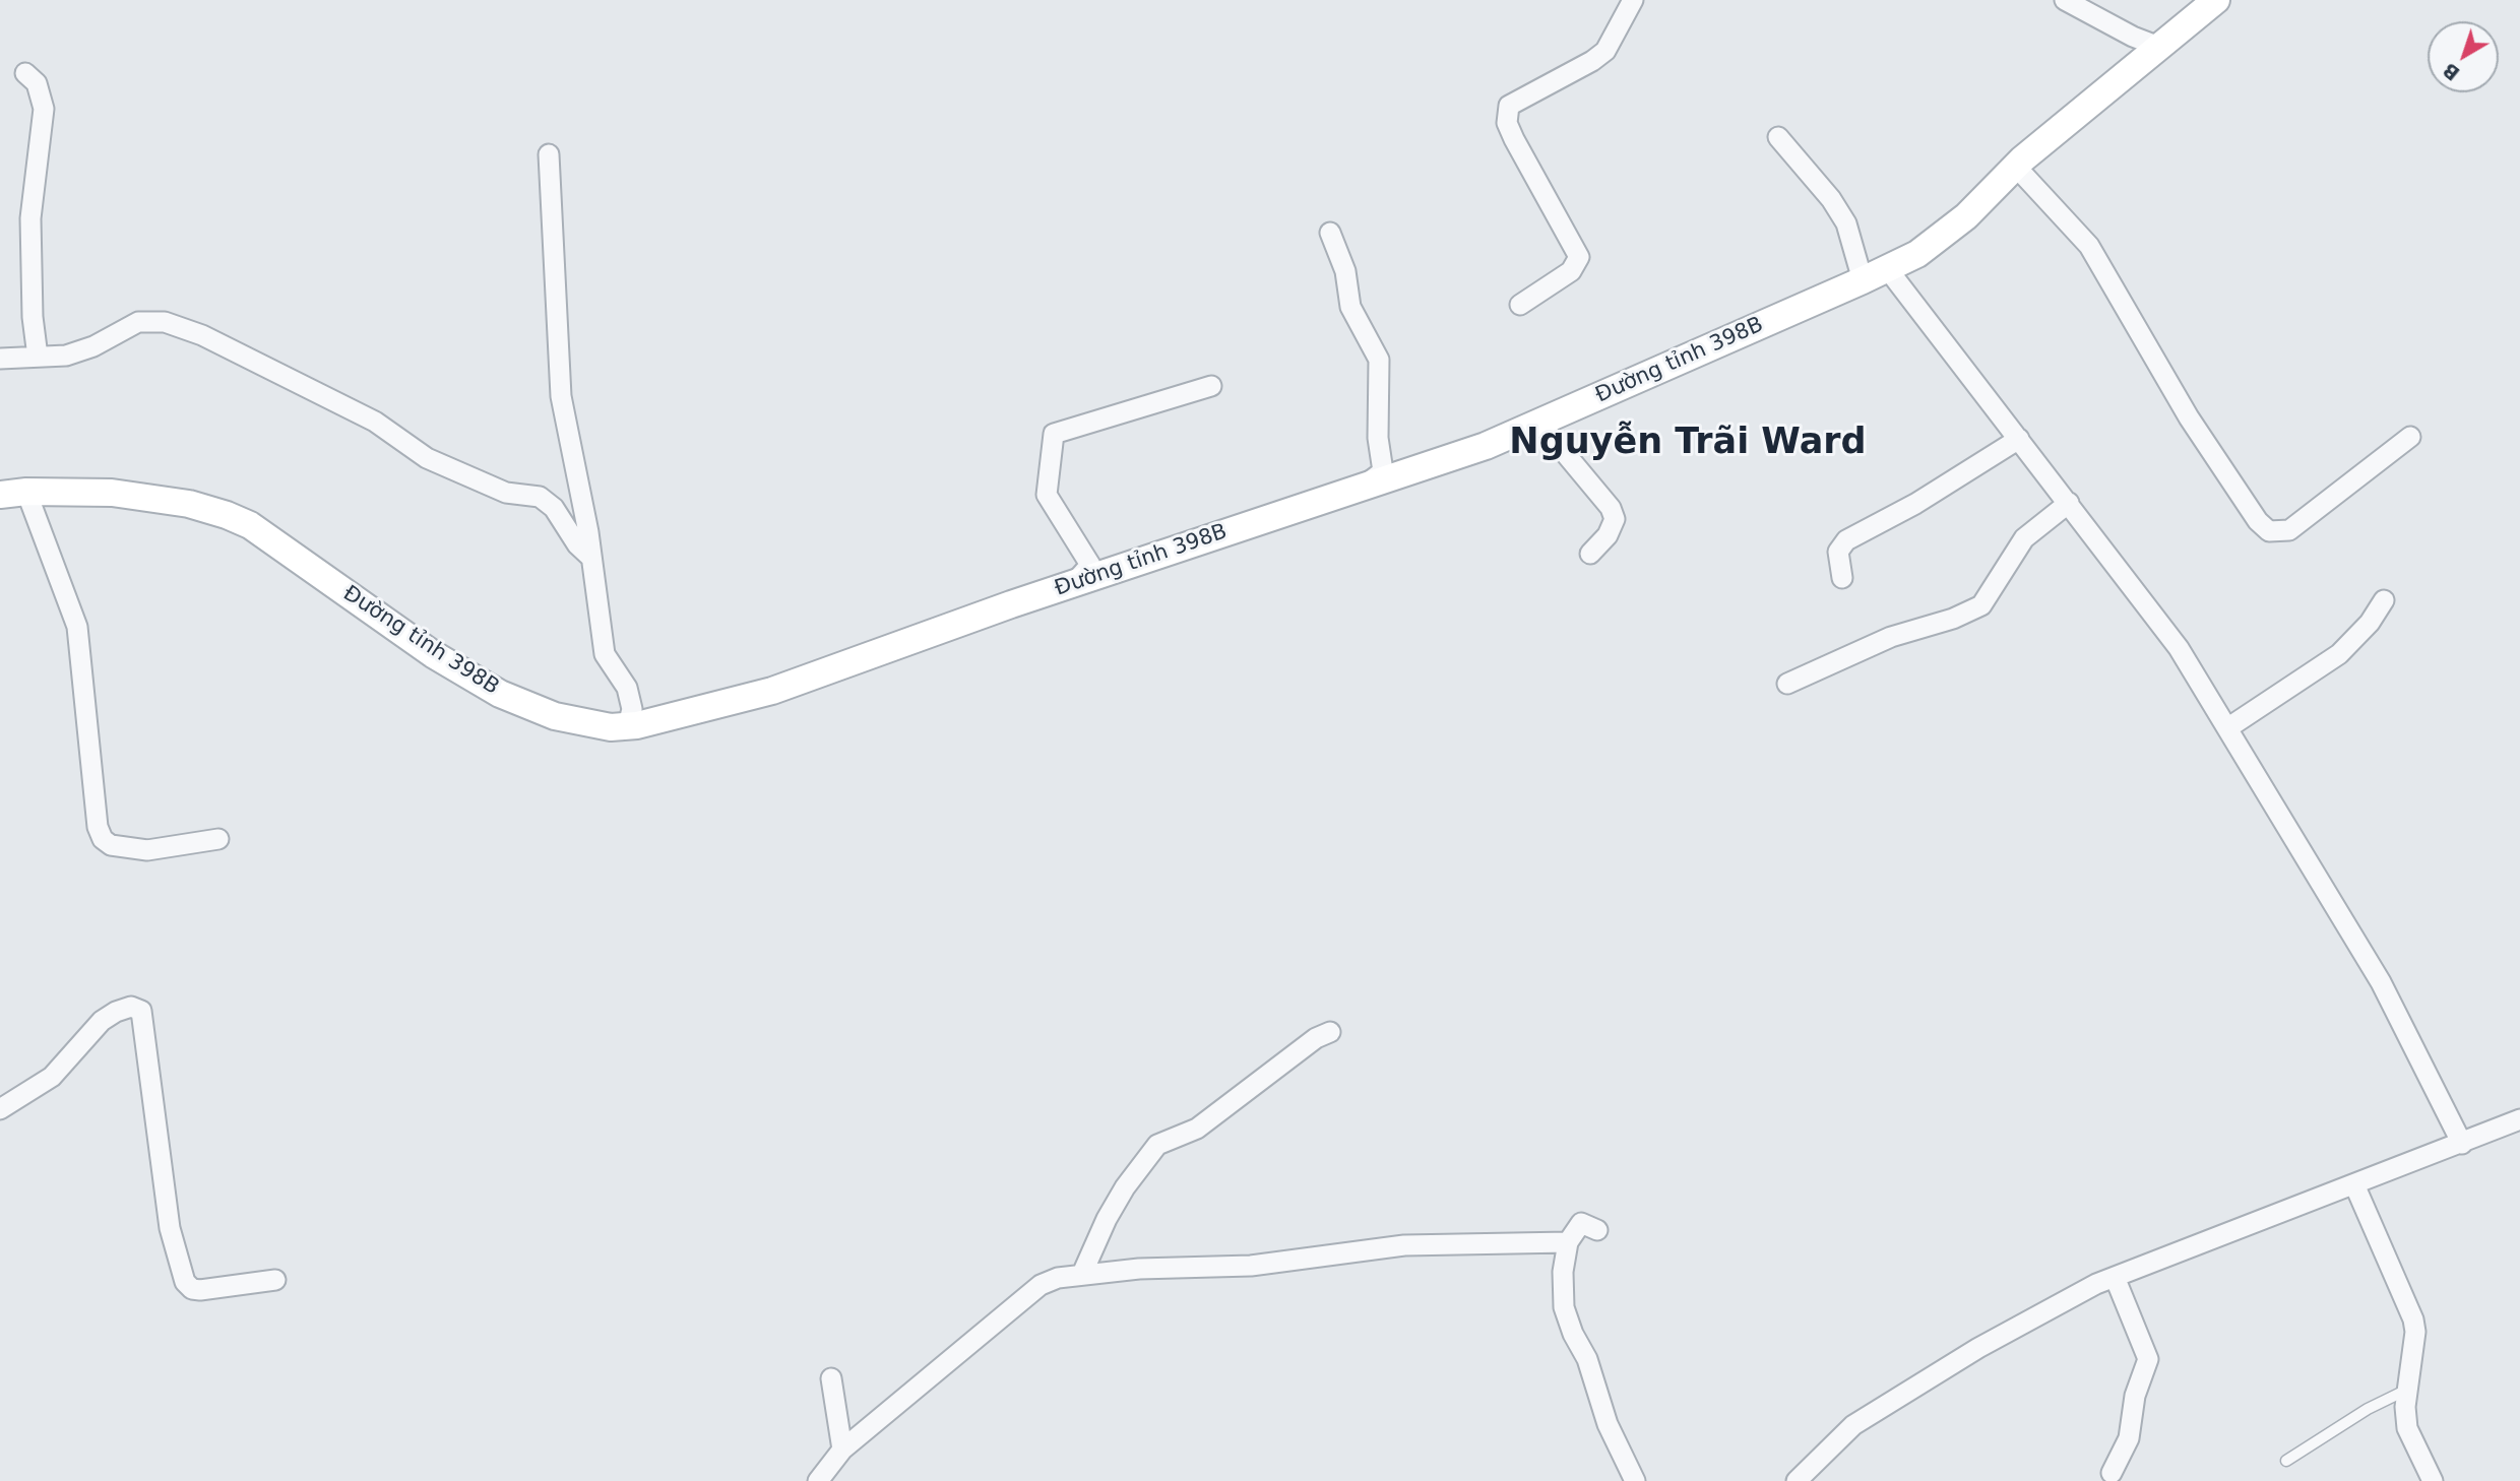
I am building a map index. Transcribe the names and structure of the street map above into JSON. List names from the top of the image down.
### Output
{
  "streets": {
    "main road": ["Đường tỉnh 398B"]
  },
  "districts": ["Nguyễn Trãi Ward"],
  "north": "bottom left"
}
